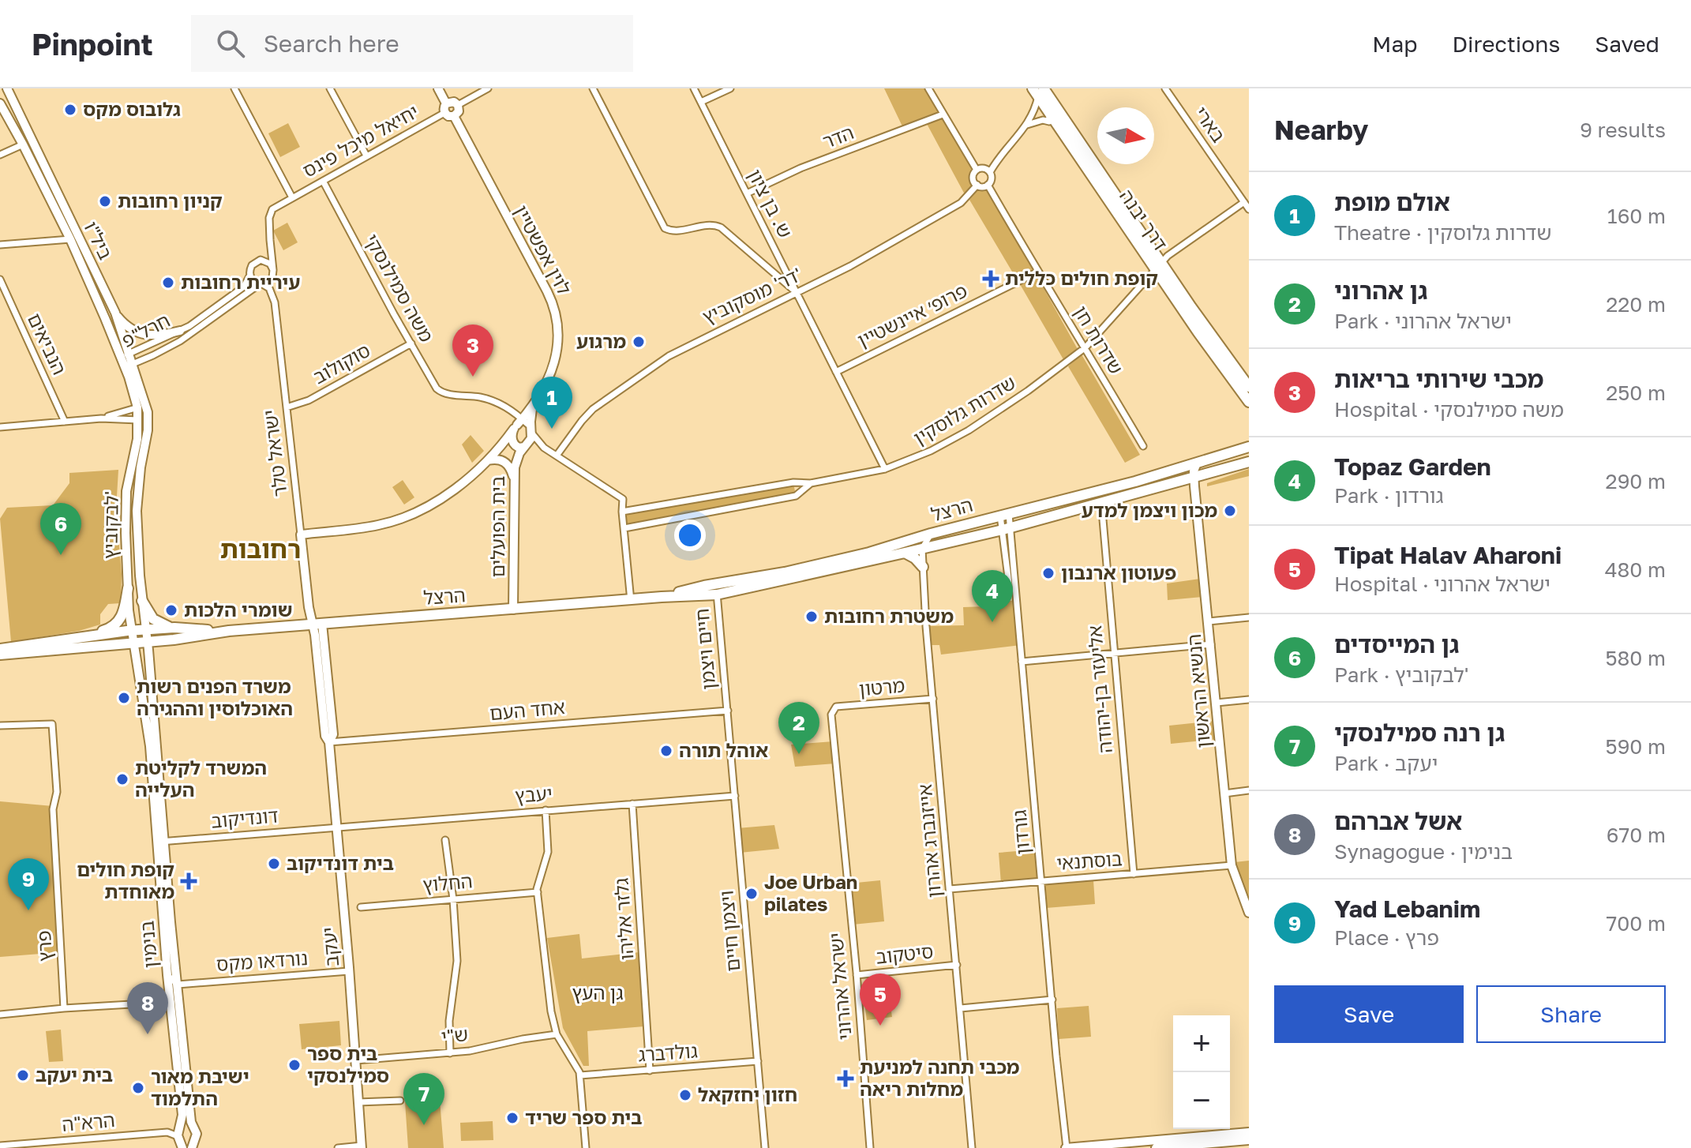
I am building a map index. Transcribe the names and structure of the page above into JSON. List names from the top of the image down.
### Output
{
  "streets": {
    "main road": ["דרך יבנה", "הרצל"],
    "street": [
      "בארי",
      "הדר",
      "יחיאל מיכל פינס",
      "ש. בן ציון",
      "ביל\"ו",
      "לוין אפשטיין",
      "משה סמילנסקי",
      "דר' מוסקוביץ'",
      "פרופ׳ איינשטיין",
      "חרל\"פ",
      "שדרות חן",
      "הנביאים",
      "סוקולוב",
      "שדרות גלוסקין",
      "ישראל טלר",
      "לבקוביץ'",
      "בית הפועלים",
      "חיים ויצמן",
      "מרטון",
      "אליעזר בן-יהודה",
      "הנשיא הראשון",
      "אחד העם",
      "יעבץ",
      "דונדיקוב",
      "גורדון",
      "אייזנברג אהרון",
      "בוסתנאי",
      "החלוץ",
      "גלזר אליהו",
      "ויצמן חיים",
      "בנימין",
      "פרץ",
      "יעקב",
      "סיטקוב",
      "נורדאו מקס",
      "ישראל אהרוני",
      "ש\"י",
      "גולדברג",
      "הרא\"ה"
    ]
  },
  "crossings": [
    ["בארי", "שדרות גלוסקין"],
    ["הדר", "ש. בן ציון"],
    ["יחיאל מיכל פינס", "לוין אפשטיין"],
    ["יחיאל מיכל פינס", "משה סמילנסקי"],
    ["ש. בן ציון", "דר' מוסקוביץ'"],
    ["ש. בן ציון", "פרופ׳ איינשטיין"],
    ["ש. בן ציון", "שדרות גלוסקין"],
    ["דרך יבנה", "שדרות גלוסקין"],
    ["ביל\"ו", "חרל\"פ"],
    ["ביל\"ו", "לבקוביץ'"],
    ["לוין אפשטיין", "משה סמילנסקי"],
    ["לוין אפשטיין", "ישראל טלר"],
    ["לוין אפשטיין", "בית הפועלים"],
    ["משה סמילנסקי", "סוקולוב"],
    ["משה סמילנסקי", "בית הפועלים"],
    ["דר' מוסקוביץ'", "שדרות חן"],
    ["פרופ׳ איינשטיין", "שדרות חן"],
    ["חרל\"פ", "ישראל טלר"],
    ["שדרות חן", "שדרות גלוסקין"],
    ["סוקולוב", "ישראל טלר"],
    ["ישראל טלר", "הרצל"],
    ["ישראל טלר", "יעקב"],
    ["הרצל", "לבקוביץ'"],
    ["הרצל", "בית הפועלים"],
    ["הרצל", "חיים ויצמן"],
    ["הרצל", "אליעזר בן-יהודה"],
    ["הרצל", "הנשיא הראשון"],
    ["הרצל", "גורדון"],
    ["הרצל", "אייזנברג אהרון"],
    ["הרצל", "בנימין"],
    ["הרצל", "יעקב"],
    ["לבקוביץ'", "בנימין"],
    ["חיים ויצמן", "אחד העם"],
    ["חיים ויצמן", "ויצמן חיים"],
    ["מרטון", "אייזנברג אהרון"],
    ["מרטון", "ישראל אהרוני"],
    ["אליעזר בן-יהודה", "בוסתנאי"],
    ["הנשיא הראשון", "בוסתנאי"],
    ["אחד העם", "ויצמן חיים"],
    ["אחד העם", "יעקב"],
    ["יעבץ", "דונדיקוב"],
    ["יעבץ", "גלזר אליהו"],
    ["יעבץ", "ויצמן חיים"],
    ["יעבץ", "יעקב"],
    ["דונדיקוב", "בנימין"],
    ["דונדיקוב", "יעקב"],
    ["גורדון", "בוסתנאי"],
    ["אייזנברג אהרון", "בוסתנאי"],
    ["אייזנברג אהרון", "סיטקוב"],
    ["גלזר אליהו", "גולדברג"],
    ["ויצמן חיים", "גולדברג"],
    ["בנימין", "נורדאו מקס"],
    ["בנימין", "הרא\"ה"],
    ["יעקב", "נורדאו מקס"],
    ["יעקב", "ש\"י"],
    ["סיטקוב", "ישראל אהרוני"]
  ],
  "districts": ["רחובות"],
  "parks": ["גן העץ"],
  "places": {
    "other": [
      "גלובוס מקס",
      "קניון רחובות",
      "עיריית רחובות",
      "מרגוע",
      "מכון ויצמן למדע",
      "פעוטון ארנבון",
      "שומרי הלכות",
      "משטרת רחובות",
      "משרד הפנים רשות האוכלוסין וההגירה",
      "אוהל תורה",
      "המשרד לקליטת העלייה",
      "בית דונדיקוב",
      "Joe Urban pilates",
      "בית ספר סמילנסקי",
      "בית יעקב",
      "ישיבת מאור התלמוד",
      "חזון יחזקאל",
      "בית ספר שריד"
    ],
    "health": ["קופת חולים כללית", "קופת חולים מאוחדת", "מכבי תחנה למניעת מחלות ריאה"]
  },
  "north": "right",
  "page": {
    "header": "Pinpoint",
    "search": "Search here",
    "nav": ["Map", "Directions", "Saved"],
    "heading": ["Nearby", "9 results"],
    "list": [
      {
        "mark": "1",
        "name": "אולם מופת",
        "note": "Theatre · שדרות גלוסקין",
        "value": "160 m"
      },
      {
        "mark": "2",
        "name": "גן אהרוני",
        "note": "Park · ישראל אהרוני",
        "value": "220 m"
      },
      {
        "mark": "3",
        "name": "מכבי שירותי בריאות",
        "note": "Hospital · משה סמילנסקי",
        "value": "250 m"
      },
      {
        "mark": "4",
        "name": "Topaz Garden",
        "note": "Park · גורדון",
        "value": "290 m"
      },
      {
        "mark": "5",
        "name": "Tipat Halav Aharoni",
        "note": "Hospital · ישראל אהרוני",
        "value": "480 m"
      },
      {
        "mark": "6",
        "name": "גן המייסדים",
        "note": "Park · לבקוביץ'",
        "value": "580 m"
      },
      {
        "mark": "7",
        "name": "גן רנה סמילנסקי",
        "note": "Park · יעקב",
        "value": "590 m"
      },
      {
        "mark": "8",
        "name": "אשל אברהם",
        "note": "Synagogue · בנימין",
        "value": "670 m"
      },
      {
        "mark": "9",
        "name": "Yad Lebanim",
        "note": "Place · פרץ",
        "value": "700 m"
      }
    ],
    "pins": [
      "3",
      "1",
      "6",
      "4",
      "2",
      "9",
      "5",
      "8",
      "7"
    ],
    "buttons": ["Save", "Share"],
    "map_buttons": ["+", "−"]
  }
}
